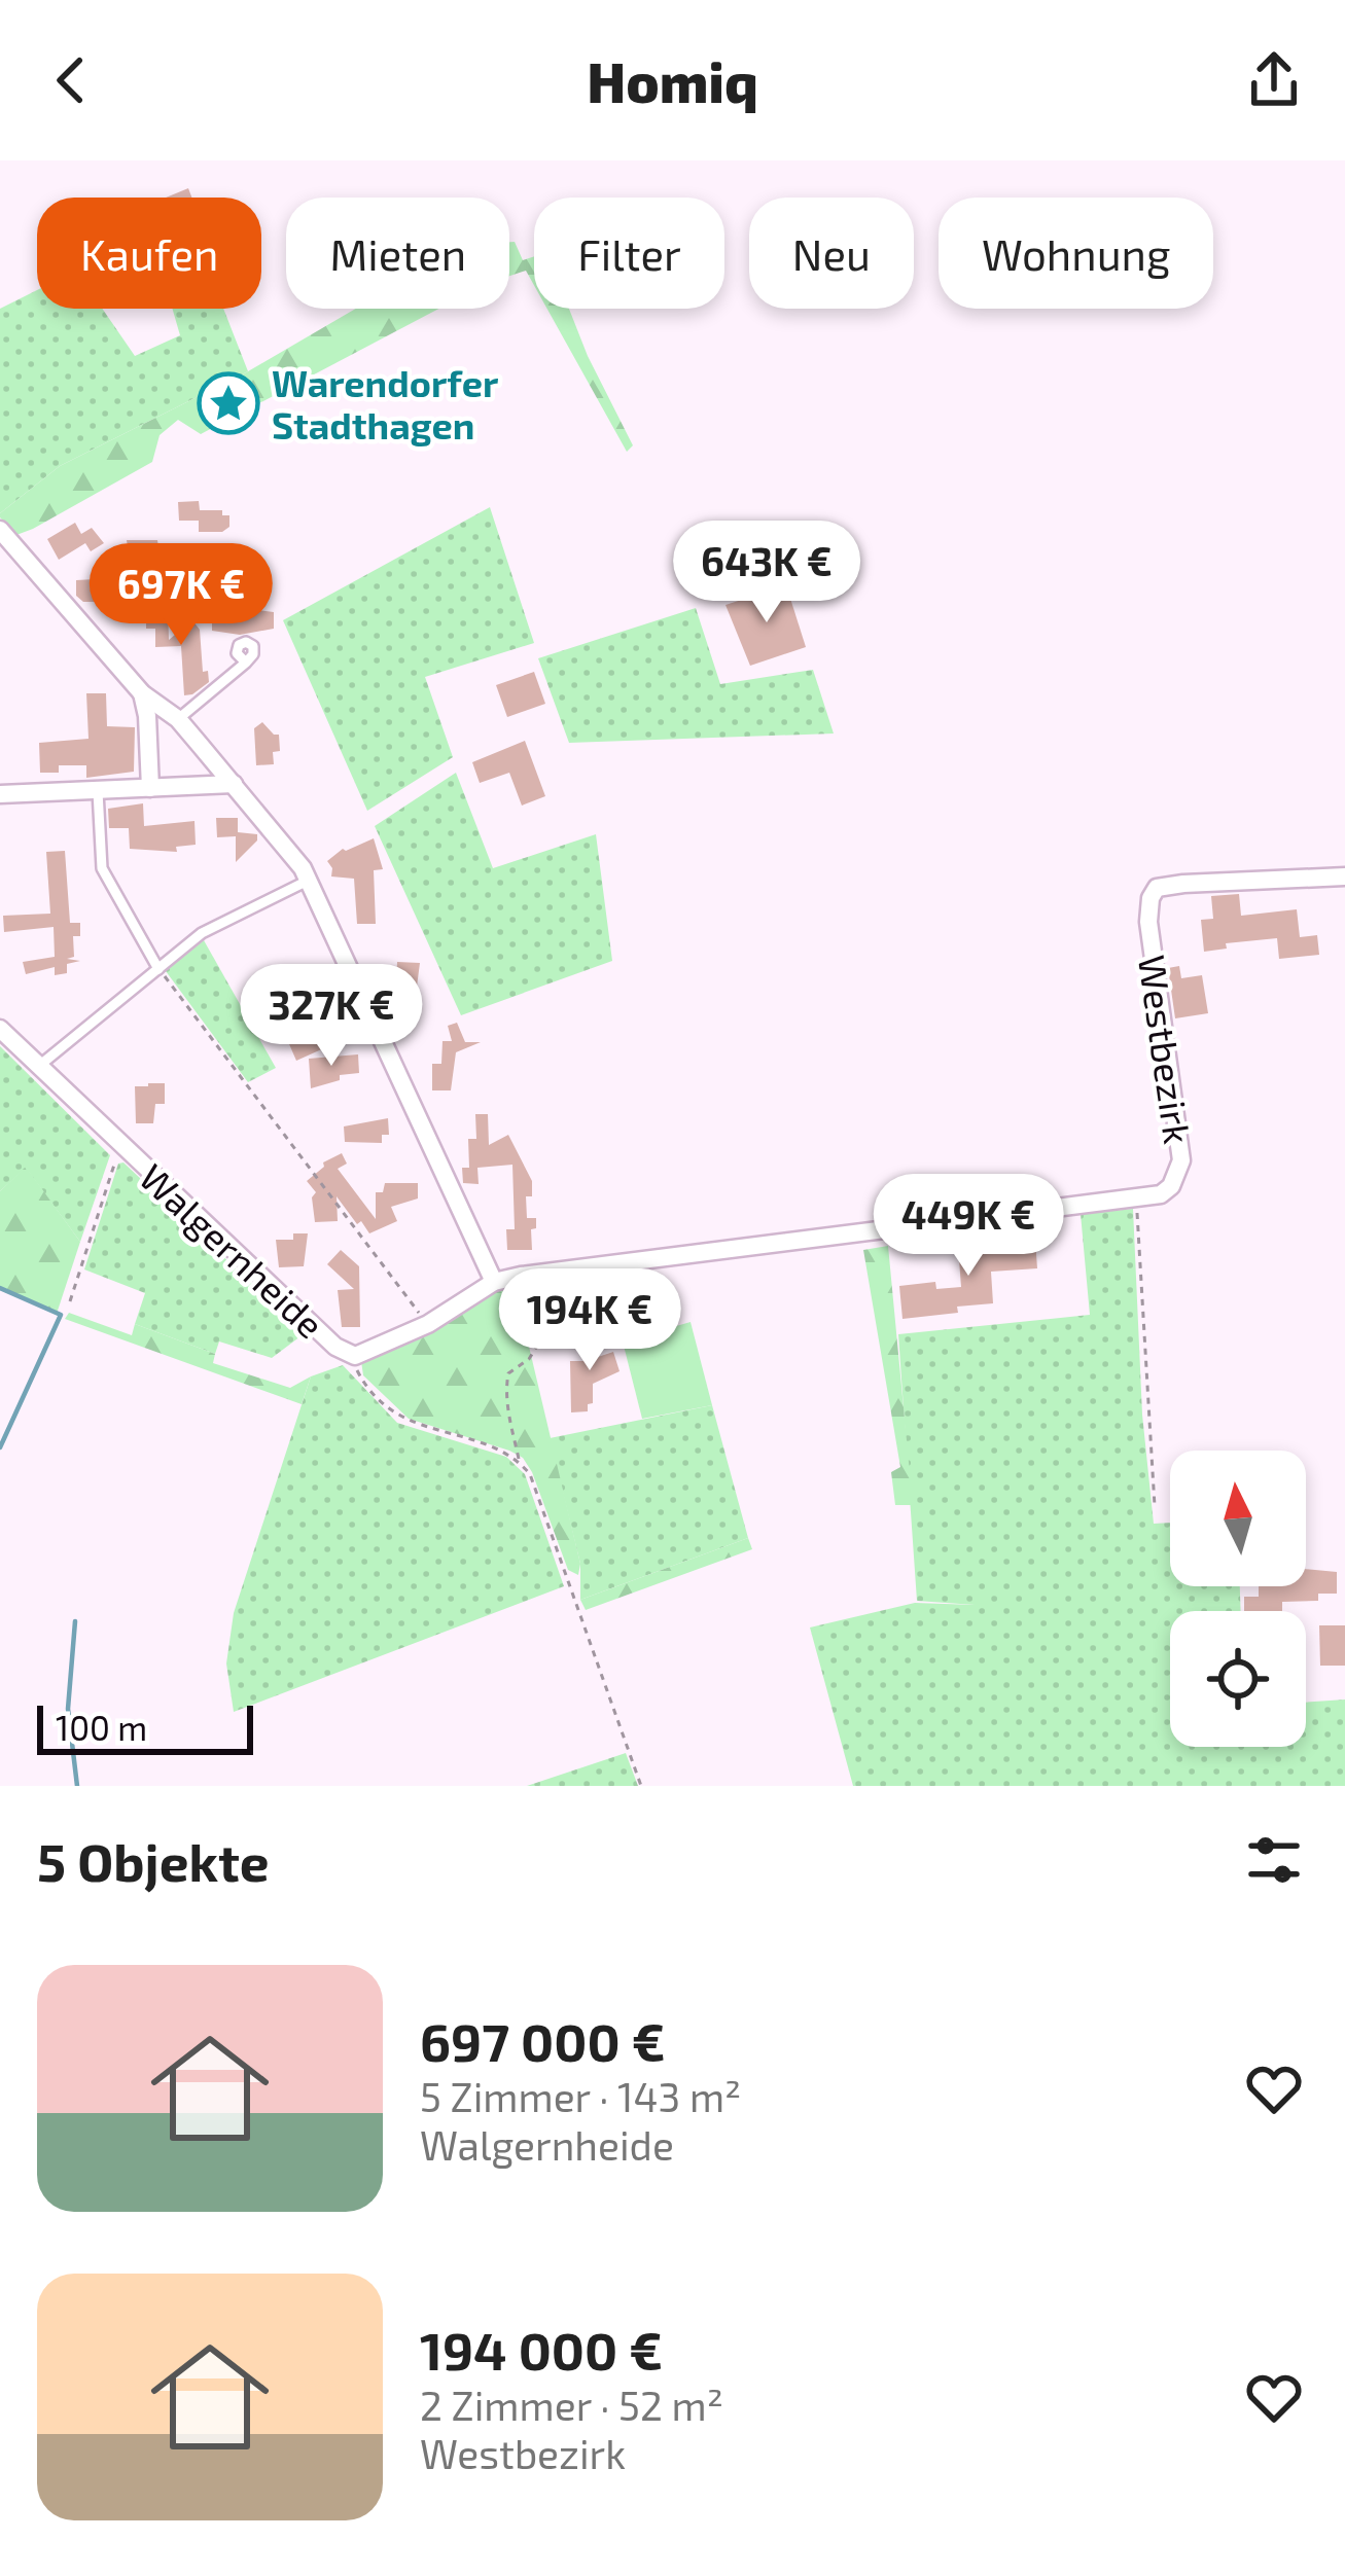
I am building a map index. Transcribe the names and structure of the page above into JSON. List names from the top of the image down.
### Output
{
  "streets": {
    "street": ["Westbezirk", "Walgernheide"]
  },
  "crossings": [
    ["Westbezirk", "Walgernheide"]
  ],
  "places": {
    "place": ["Warendorfer Stadthagen"]
  },
  "scale_bar": "100 m",
  "north": "top",
  "page": {
    "header": "Homiq",
    "chip": [
      "Kaufen",
      "Mieten",
      "Filter",
      "Neu",
      "Wohnung"
    ],
    "price": [
      "643K €",
      "697K €",
      "327K €",
      "449K €",
      "194K €"
    ],
    "scale": "100 m",
    "heading": "5 Objekte",
    "list": [
      {
        "name": "697 000 €",
        "note": "5 Zimmer · 143 m² · Walgernheide"
      },
      {
        "name": "194 000 €",
        "note": "2 Zimmer · 52 m² · Westbezirk"
      }
    ]
  }
}
